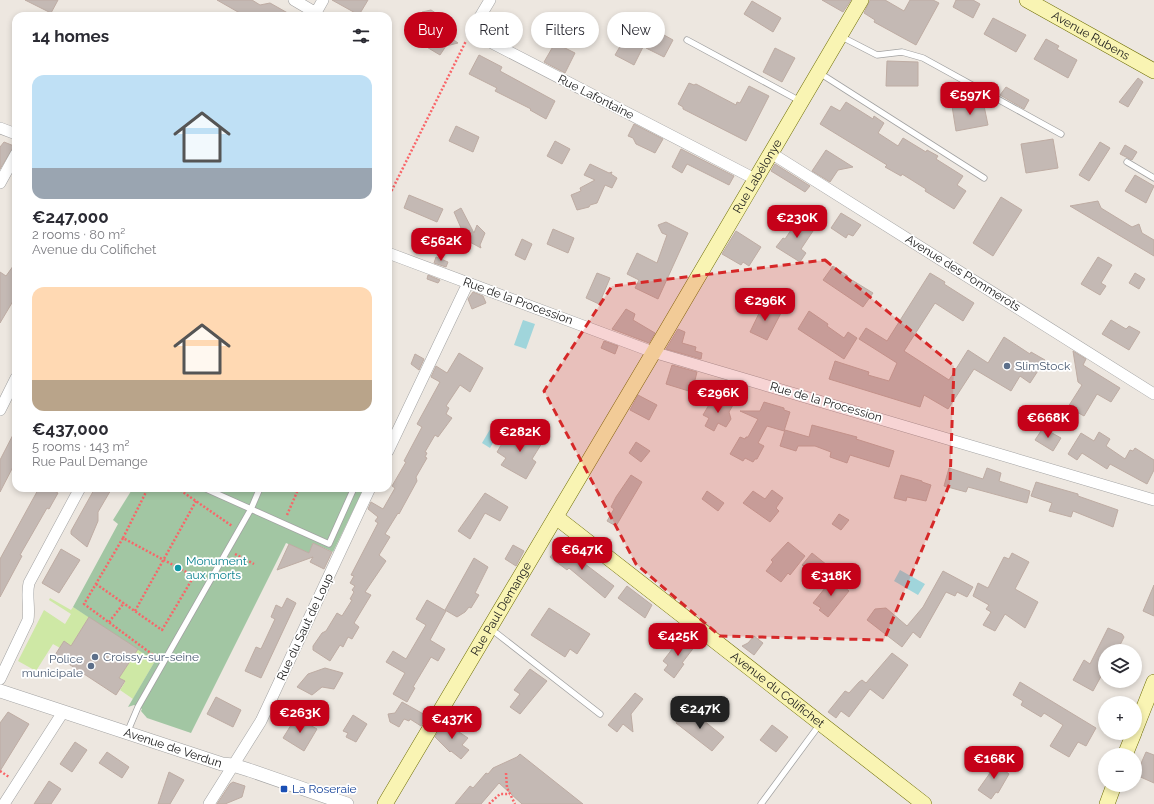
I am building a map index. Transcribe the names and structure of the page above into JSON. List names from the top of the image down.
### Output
{
  "streets": {
    "main road": [
      "Avenue Rubens",
      "Rue Labélonye",
      "Rue Paul Demange",
      "Avenue du Colifichet"
    ],
    "street": [
      "Rue Lafontaine",
      "Avenue des Pommerots",
      "Rue de la Procession",
      "Rue du Saut de Loup",
      "Avenue de Verdun"
    ]
  },
  "crossings": [
    ["Rue Lafontaine", "Rue Labélonye"],
    ["Rue Labélonye", "Avenue des Pommerots"],
    ["Rue Labélonye", "Rue de la Procession"],
    ["Rue Labélonye", "Rue Paul Demange"],
    ["Rue de la Procession", "Rue Paul Demange"],
    ["Rue Paul Demange", "Avenue du Colifichet"],
    ["Rue du Saut de Loup", "Avenue de Verdun"]
  ],
  "places": {
    "other": [
      "SlimStock",
      "Monument aux morts",
      "Croissy-sur-seine",
      "Police municipale"
    ],
    "transit": ["La Roseraie"]
  },
  "page": {
    "chip": [
      "Buy",
      "Rent",
      "Filters",
      "New"
    ],
    "heading": "14 homes",
    "list": [
      {
        "name": "€247,000",
        "note": "2 rooms · 80 m² · Avenue du Colifichet"
      },
      {
        "name": "€437,000",
        "note": "5 rooms · 143 m² · Rue Paul Demange"
      }
    ],
    "price": [
      "€597K",
      "€230K",
      "€562K",
      "€296K",
      "€296K",
      "€668K",
      "€282K",
      "€647K",
      "€318K",
      "€425K",
      "€247K",
      "€263K",
      "€437K",
      "€168K"
    ],
    "map_buttons": ["+", "−"]
  }
}
